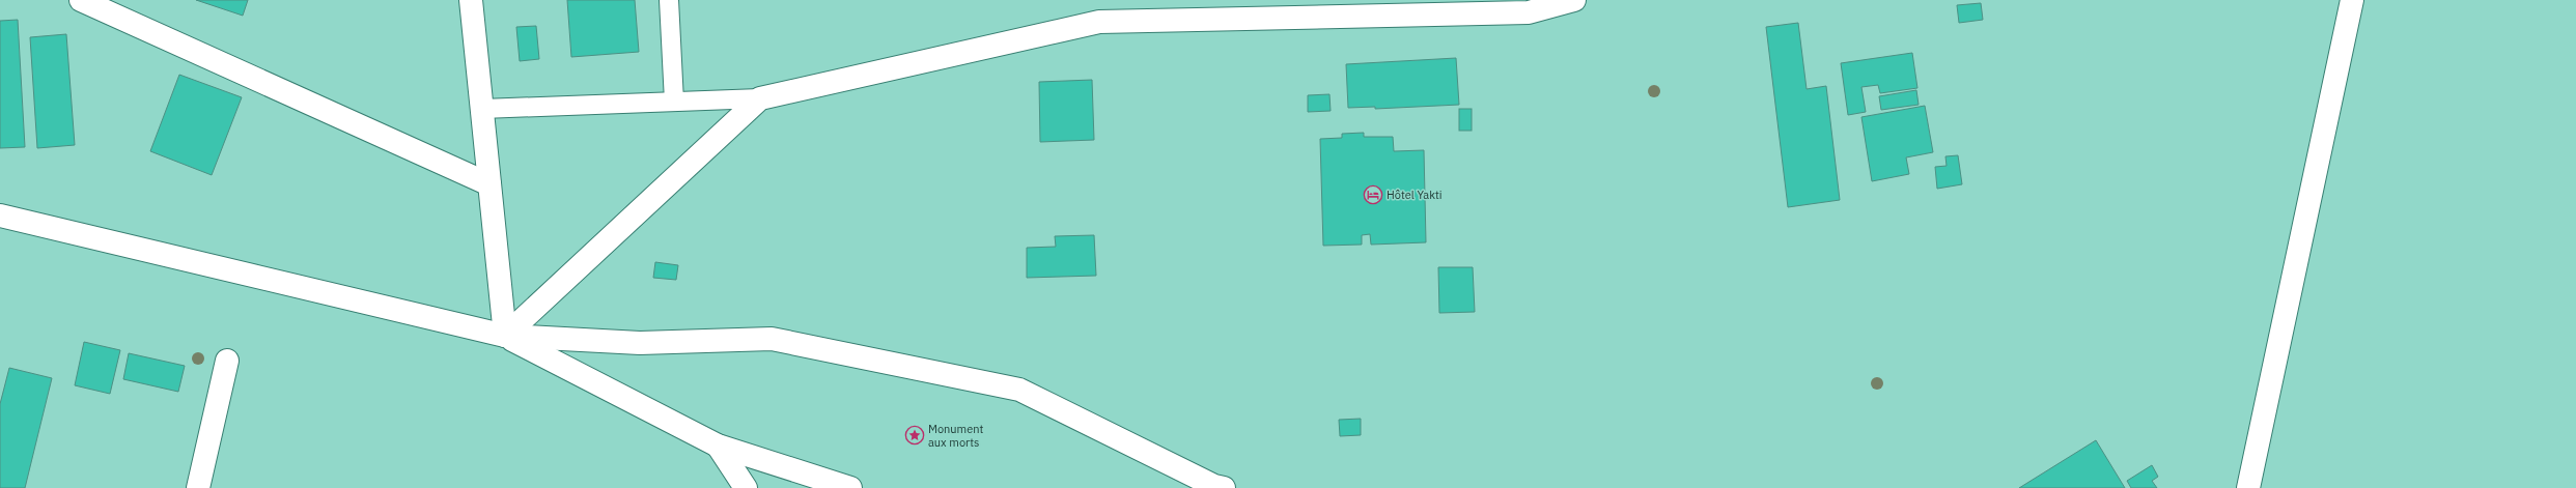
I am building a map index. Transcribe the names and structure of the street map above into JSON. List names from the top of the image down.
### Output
{
  "places": {
    "hotel": ["Hôtel Yakti"],
    "place": ["Monument aux morts"]
  }
}
